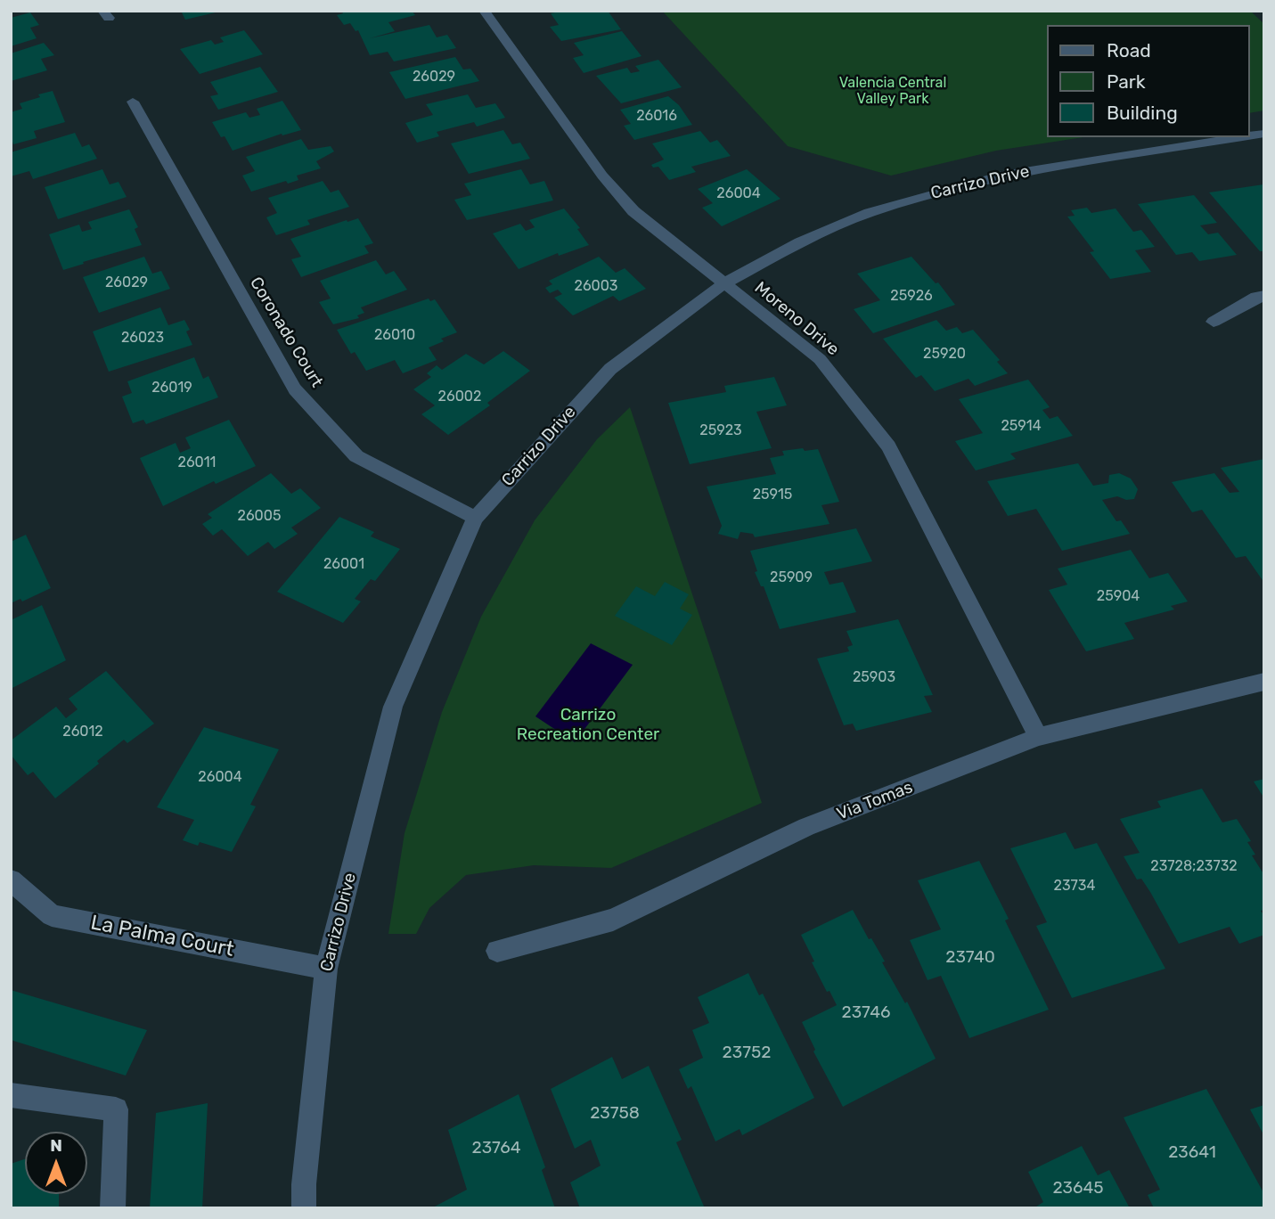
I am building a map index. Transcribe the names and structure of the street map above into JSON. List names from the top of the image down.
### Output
{
  "streets": {
    "street": [
      "Carrizo Drive",
      "Moreno Drive",
      "Coronado Court",
      "Via Tomas",
      "La Palma Court"
    ]
  },
  "crossings": [
    ["Carrizo Drive", "Moreno Drive"],
    ["Carrizo Drive", "Coronado Court"],
    ["Carrizo Drive", "La Palma Court"],
    ["Moreno Drive", "Via Tomas"]
  ],
  "parks": ["Valencia Central Valley Park", "Carrizo Recreation Center"],
  "house_numbers": [
    "26029",
    "26016",
    "26004",
    "26029",
    "26003",
    "25926",
    "26010",
    "26023",
    "25920",
    "26019",
    "26002",
    "25914",
    "25923",
    "26011",
    "25915",
    "26005",
    "26001",
    "25909",
    "25904",
    "25903",
    "26012",
    "26004",
    "23728;23732",
    "23734",
    "23740",
    "23746",
    "23752",
    "23758",
    "23764",
    "23641",
    "23645"
  ],
  "legend": ["Road", "Park", "Building"],
  "north": "top"
}
